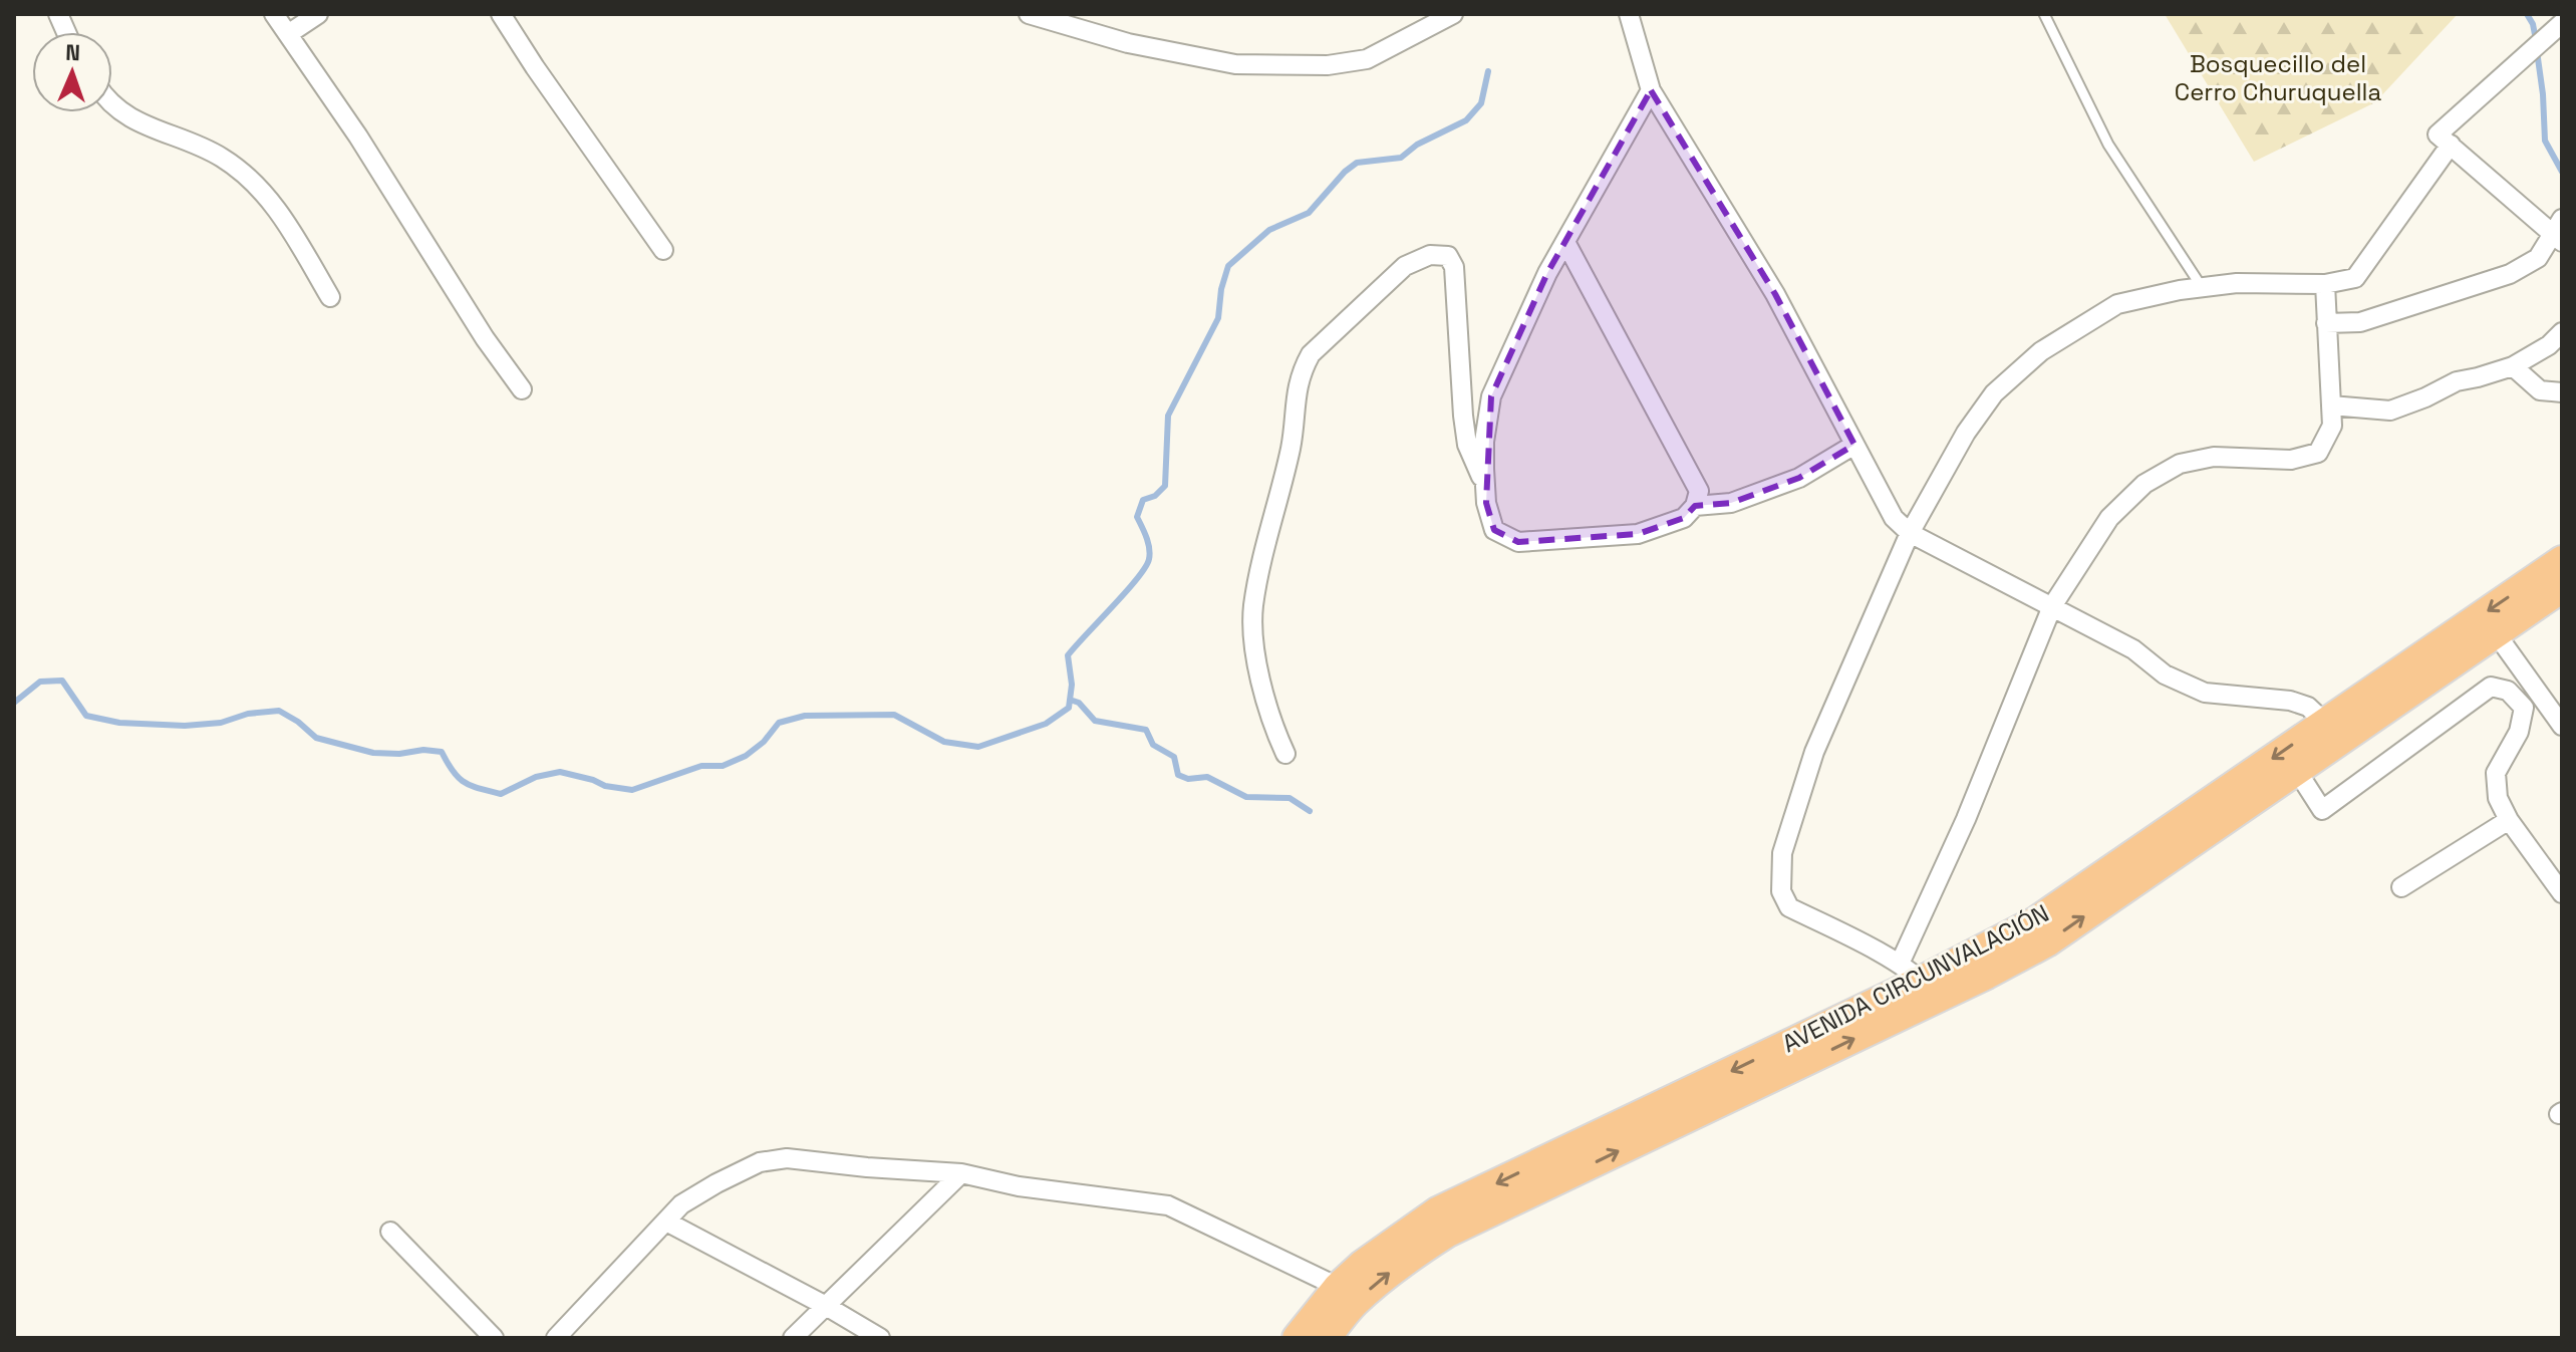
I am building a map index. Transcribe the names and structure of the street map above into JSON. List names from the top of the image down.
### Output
{
  "streets": {
    "main road": ["AVENIDA CIRCUNVALACIÓN"]
  },
  "parks": ["Bosquecillo del Cerro Churuquella"],
  "north": "top"
}
